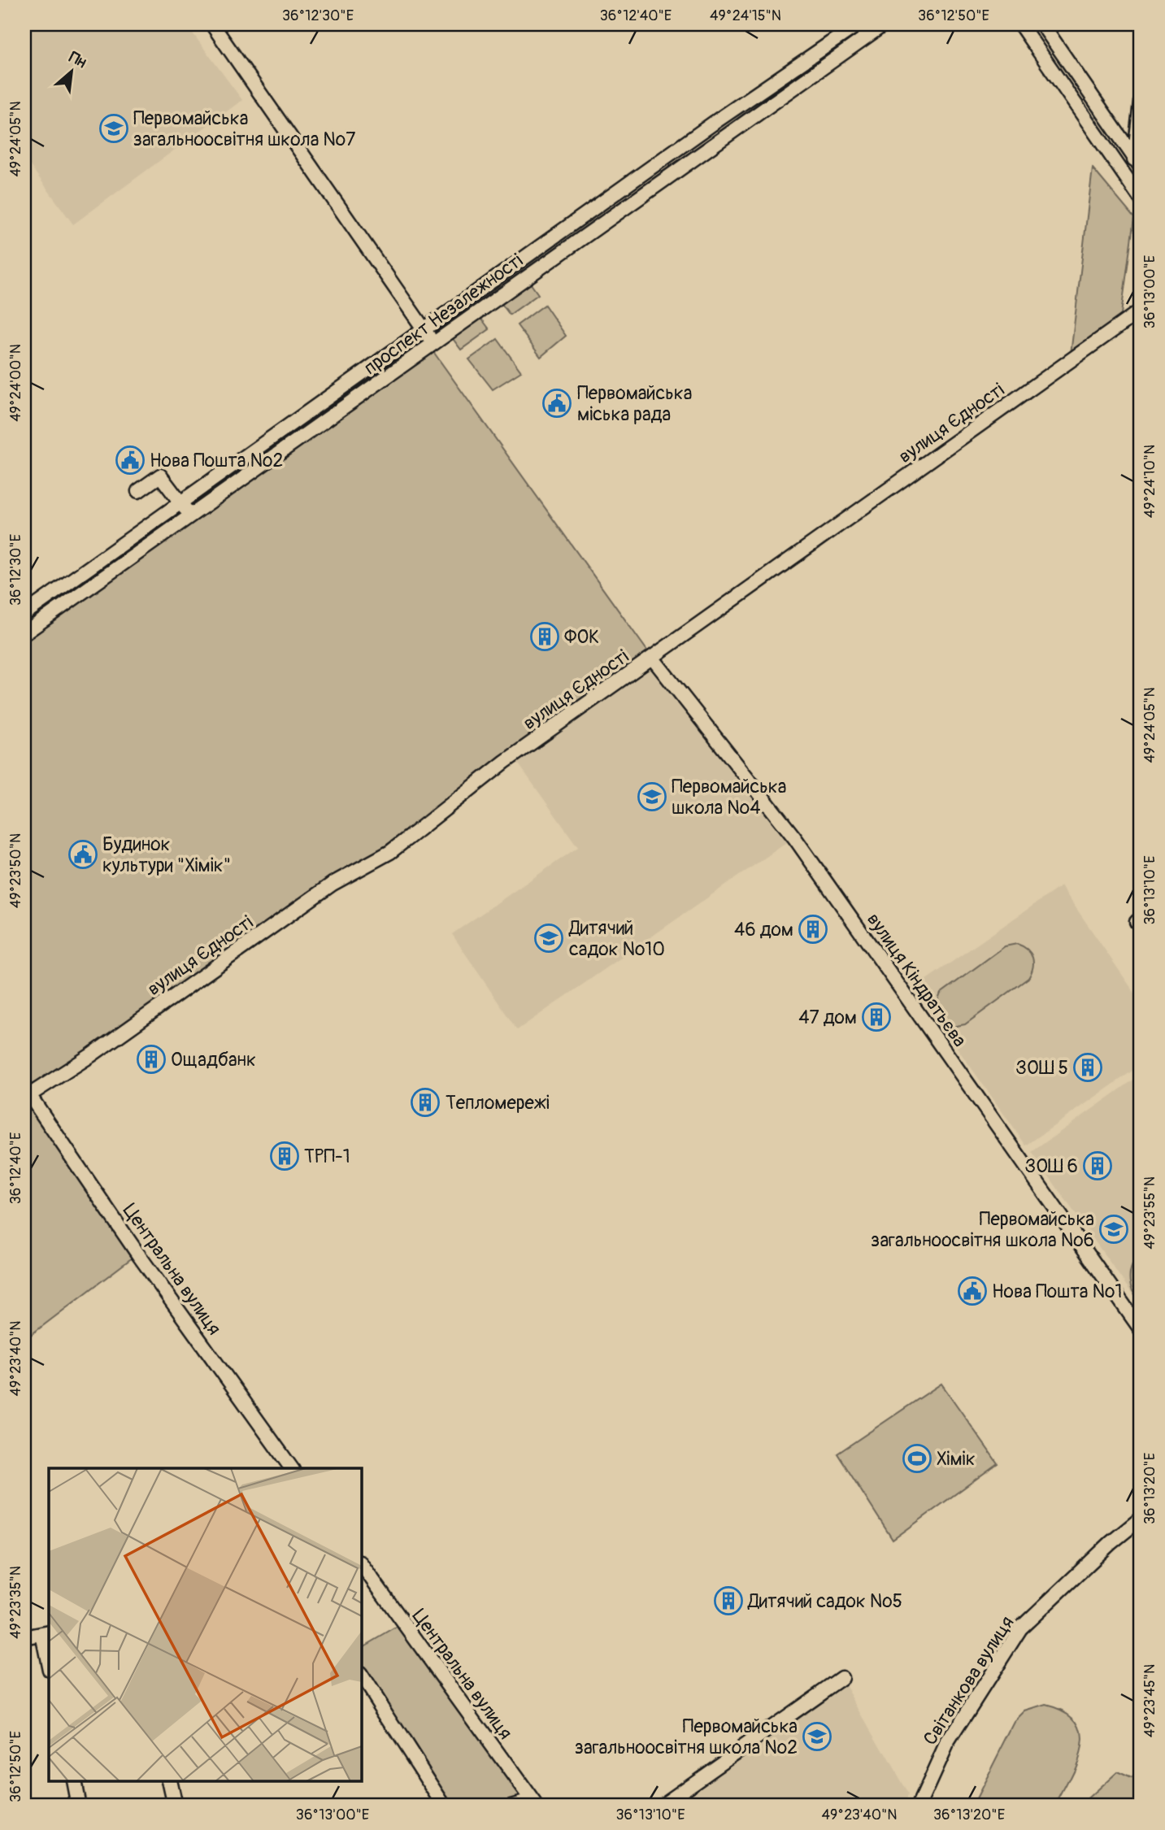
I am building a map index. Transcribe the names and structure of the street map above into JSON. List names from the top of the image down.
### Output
{
  "streets": {
    "street": [
      "проспект Незалежності",
      "вулиця Єдності",
      "вулиця Кіндратьєва",
      "Центральна вулиця",
      "Світанкова вулиця"
    ]
  },
  "crossings": [
    ["вулиця Єдності", "вулиця Кіндратьєва"],
    ["вулиця Єдності", "Центральна вулиця"]
  ],
  "places": {
    "school or university": [
      "Первомайська загальноосвітня школа №7",
      "Первомайська школа №4",
      "Дитячий садок №10",
      "Первомайська загальноосвітня школа №6",
      "Первомайська загальноосвітня школа №2"
    ],
    "public building": [
      "Первомайська мiська рада",
      "Нова Пошта №2",
      "Будинок культури \"Хімік\"",
      "Нова Пошта №1"
    ],
    "building": [
      "ФОК",
      "46 дом",
      "47 дом",
      "Ощадбанк",
      "ЗОШ 5",
      "Тепломережі",
      "ТРП-1",
      "ЗОШ 6",
      "Дитячий садок №5"
    ],
    "sports": ["Хімік"]
  },
  "north": "top right",
  "coordinates": [
    "36°12'30\"E",
    "36°12'40\"E",
    "49°24'15\"N",
    "36°12'50\"E",
    "49°24'05\"N",
    "36°13'00\"E",
    "49°24'00\"N",
    "49°24'10\"N",
    "49°23'50\"N",
    "36°13'10\"E",
    "49°23'55\"N",
    "49°23'40\"N",
    "36°13'20\"E",
    "49°23'35\"N",
    "49°23'45\"N"
  ]
}
